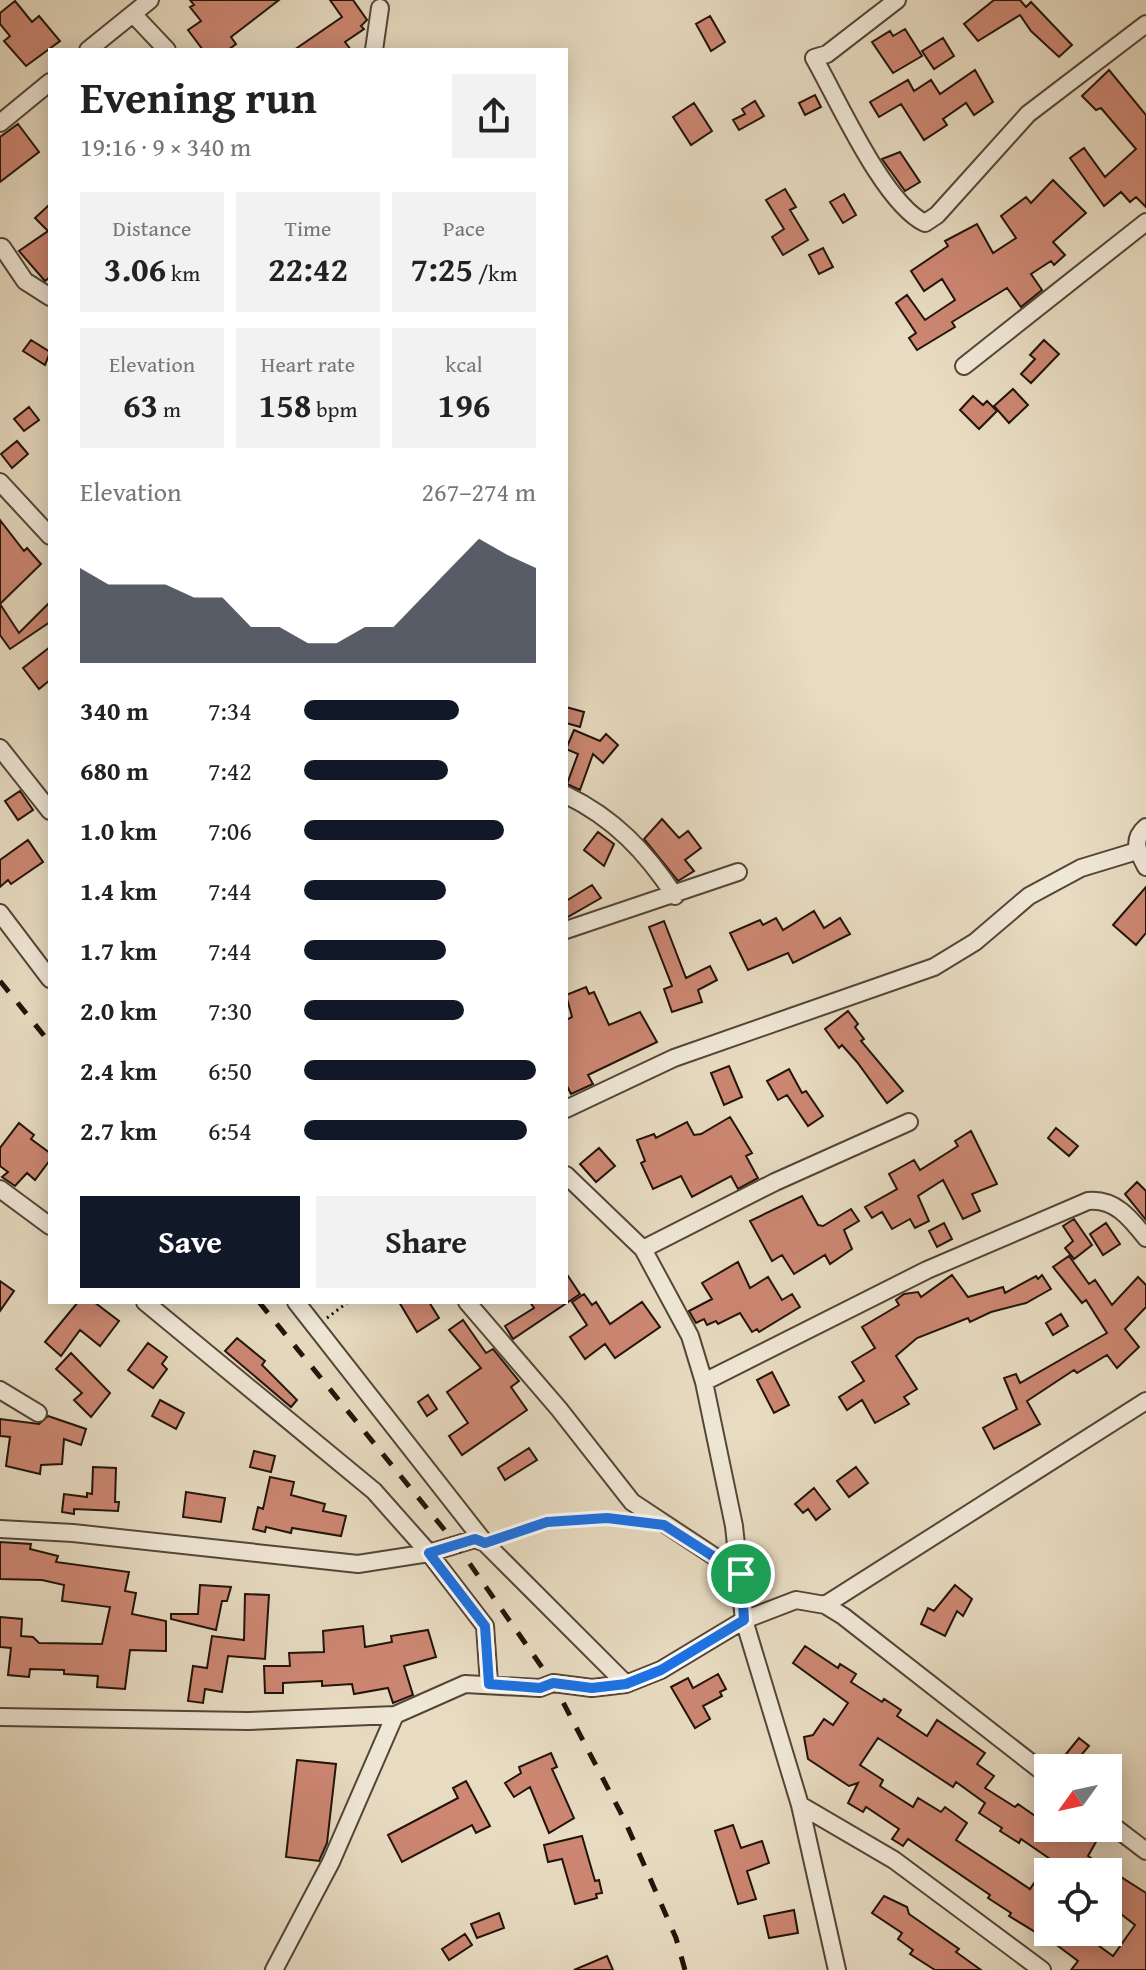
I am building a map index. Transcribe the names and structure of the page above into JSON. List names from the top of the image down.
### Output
{
  "north": "bottom left",
  "page": {
    "heading": ["Evening run", "19:16 · 9 × 340 m"],
    "stats": [
      ["Distance", "3.06 km"],
      ["Time", "22:42"],
      ["Pace", "7:25 /km"],
      ["Elevation", "63 m"],
      ["Heart rate", "158 bpm"],
      ["kcal", "196"]
    ],
    "chart": ["Elevation", "267–274 m"],
    "list": [
      {
        "name": "340 m",
        "note": "7:34"
      },
      {
        "name": "680 m",
        "note": "7:42"
      },
      {
        "name": "1.0 km",
        "note": "7:06"
      },
      {
        "name": "1.4 km",
        "note": "7:44"
      },
      {
        "name": "1.7 km",
        "note": "7:44"
      },
      {
        "name": "2.0 km",
        "note": "7:30"
      },
      {
        "name": "2.4 km",
        "note": "6:50"
      },
      {
        "name": "2.7 km",
        "note": "6:54"
      }
    ],
    "buttons": ["Save", "Share"]
  }
}
